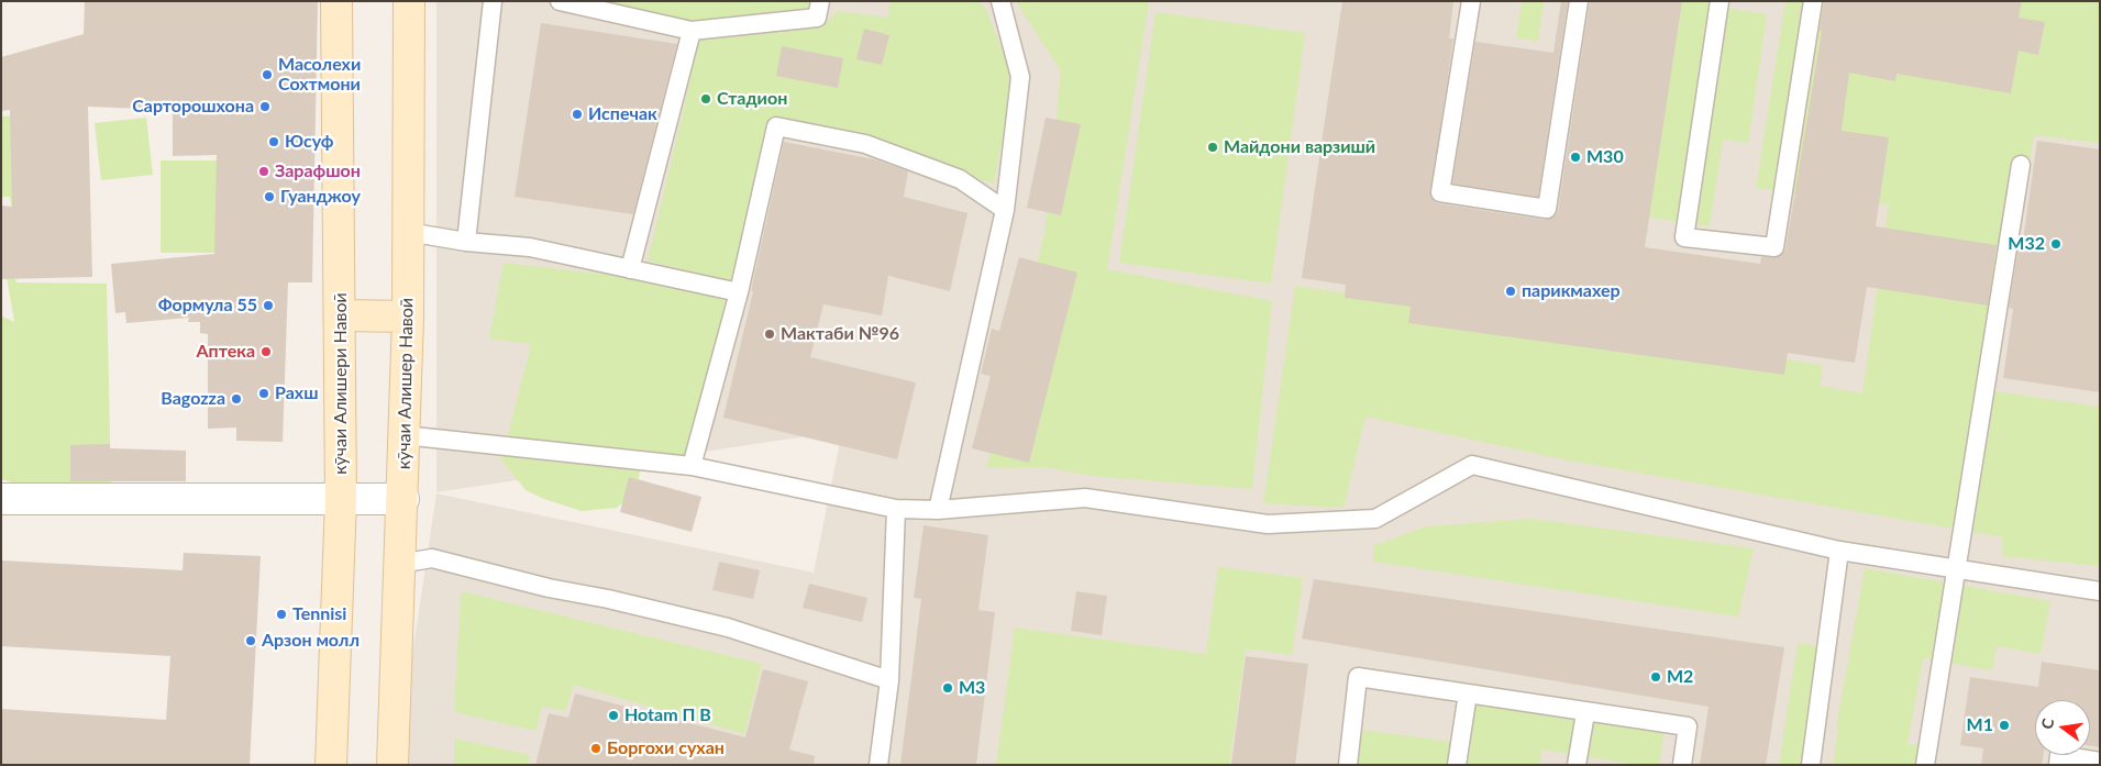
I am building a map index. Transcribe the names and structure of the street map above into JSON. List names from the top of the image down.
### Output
{
  "streets": {
    "street": ["кӯчаи Алишери Навоӣ", "кӯчаи Алишер Навоӣ"]
  },
  "places": [
    "Масолехи Сохтмони",
    "Стадион",
    "Сарторошхона",
    "Испечак",
    "Юсуф",
    "Майдони варзишӣ",
    "М30",
    "Зарафшон",
    "Гуанджоу",
    "М32",
    "парикмахер",
    "Формула 55",
    "Мактаби №96",
    "Аптека",
    "Рахш",
    "Bagozza",
    "Tennisi",
    "Арзон молл",
    "М2",
    "М3",
    "Hotam П В",
    "M1",
    "Боргохи сухан"
  ],
  "north": "left"
}
